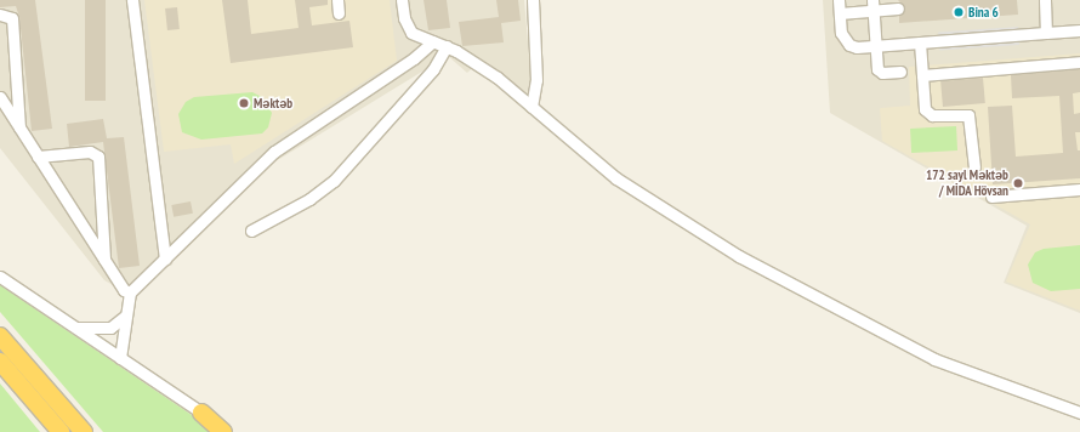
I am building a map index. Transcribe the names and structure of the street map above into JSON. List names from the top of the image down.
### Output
{
  "places": ["Bina 6", "Məktəb", "172 sayl Məktəb / MİDA Hövsan"]
}
